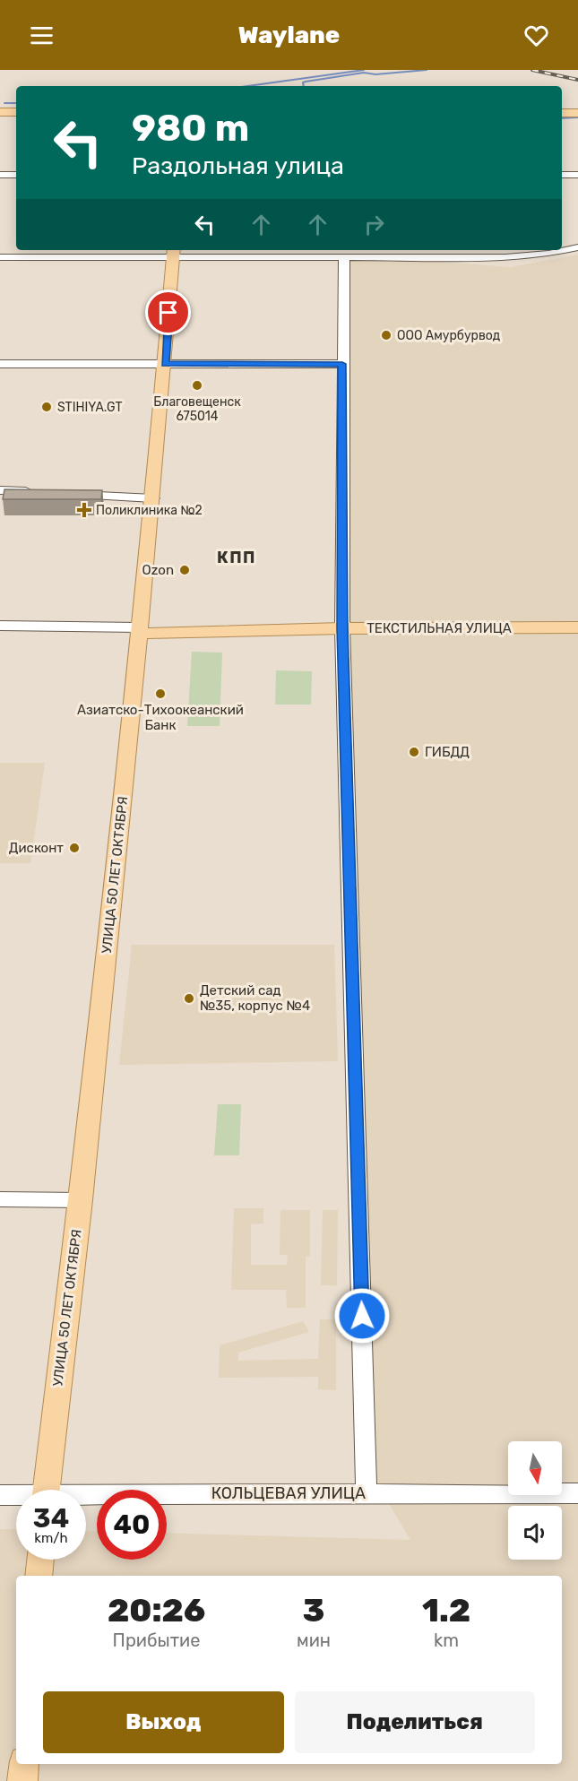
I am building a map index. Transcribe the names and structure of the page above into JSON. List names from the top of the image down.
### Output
{
  "streets": {
    "main road": ["ТЕКСТИЛЬНАЯ УЛИЦА", "УЛИЦА 50 ЛЕТ ОКТЯБРЯ"],
    "street": ["КОЛЬЦЕВАЯ УЛИЦА"]
  },
  "crossings": [
    ["ТЕКСТИЛЬНАЯ УЛИЦА", "УЛИЦА 50 ЛЕТ ОКТЯБРЯ"]
  ],
  "districts": ["КПП"],
  "places": {
    "other": [
      "ООО Амурбурвод",
      "Благовещенск 675014",
      "STIHIYA.GT",
      "Ozon",
      "Азиатско-Тихоокеанский Банк",
      "ГИБДД",
      "Дисконт",
      "Детский сад №35, корпус №4"
    ],
    "health": ["Поликлиника №2"]
  },
  "north": "bottom",
  "page": {
    "header": "Waylane",
    "turn": ["980 m", "Раздольная улица"],
    "speed": "34 km/h",
    "limit": "40",
    "eta": [
      "20:26",
      "Прибытие",
      "3",
      "мин",
      "1.2",
      "km"
    ],
    "buttons": ["Выход", "Поделиться"]
  }
}
